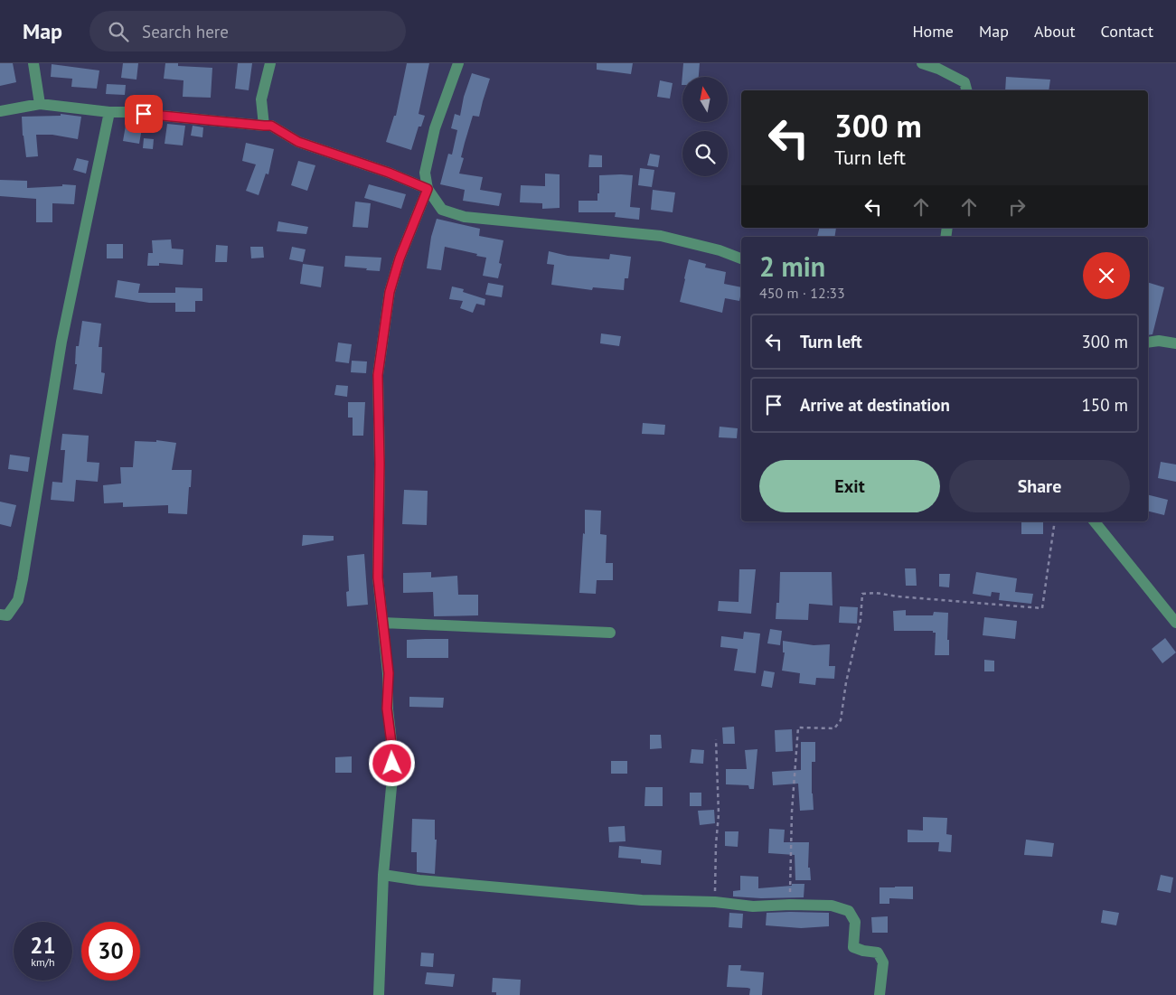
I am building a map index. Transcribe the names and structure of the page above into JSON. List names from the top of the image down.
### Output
{
  "north": "top",
  "page": {
    "header": "Map",
    "search": "Search here",
    "nav": [
      "Home",
      "Map",
      "About",
      "Contact"
    ],
    "turn": ["300 m", "Turn left"],
    "heading": ["2 min", "450 m · 12:33"],
    "list": [
      {
        "name": "Turn left",
        "value": "300 m"
      },
      {
        "name": "Arrive at destination",
        "value": "150 m"
      }
    ],
    "buttons": ["Exit", "Share"],
    "speed": "21 km/h",
    "limit": "30"
  }
}
